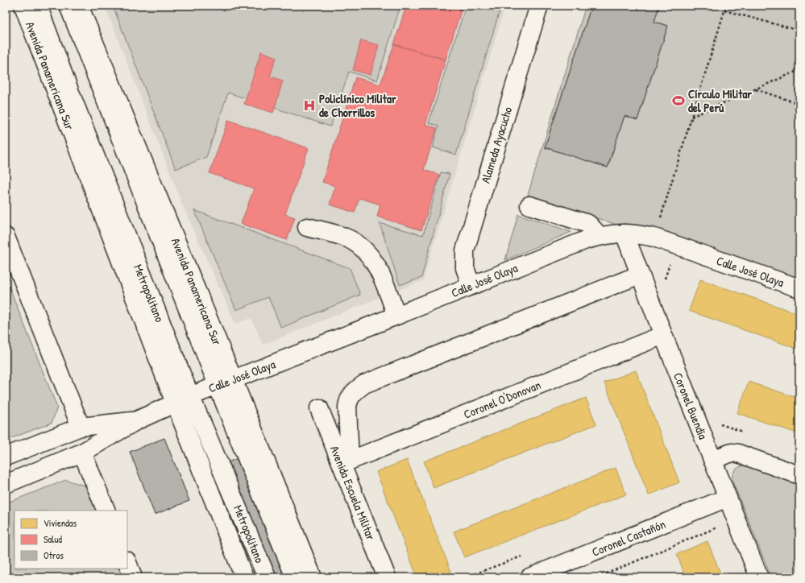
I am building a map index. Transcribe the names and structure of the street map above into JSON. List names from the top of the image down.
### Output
{
  "streets": {
    "street": [
      "Avenida Panamericana Sur",
      "Alameda Ayacucho",
      "Calle José Olaya",
      "Metropolitano",
      "Coronel O'Donovan",
      "Coronel Buendía",
      "Avenida Escuela Militar",
      "Coronel Castañón"
    ]
  },
  "crossings": [
    ["Avenida Panamericana Sur", "Calle José Olaya"],
    ["Avenida Panamericana Sur", "Metropolitano"],
    ["Alameda Ayacucho", "Calle José Olaya"],
    ["Calle José Olaya", "Metropolitano"],
    ["Calle José Olaya", "Coronel Buendía"],
    ["Coronel O'Donovan", "Coronel Buendía"],
    ["Coronel O'Donovan", "Avenida Escuela Militar"],
    ["Coronel Buendía", "Coronel Castañón"]
  ],
  "places": {
    "sports": ["Círculo Militar del Perú"],
    "hospital": ["Policlínico Militar de Chorrillos"]
  },
  "legend": ["Viviendas", "Salud", "Otros"]
}
